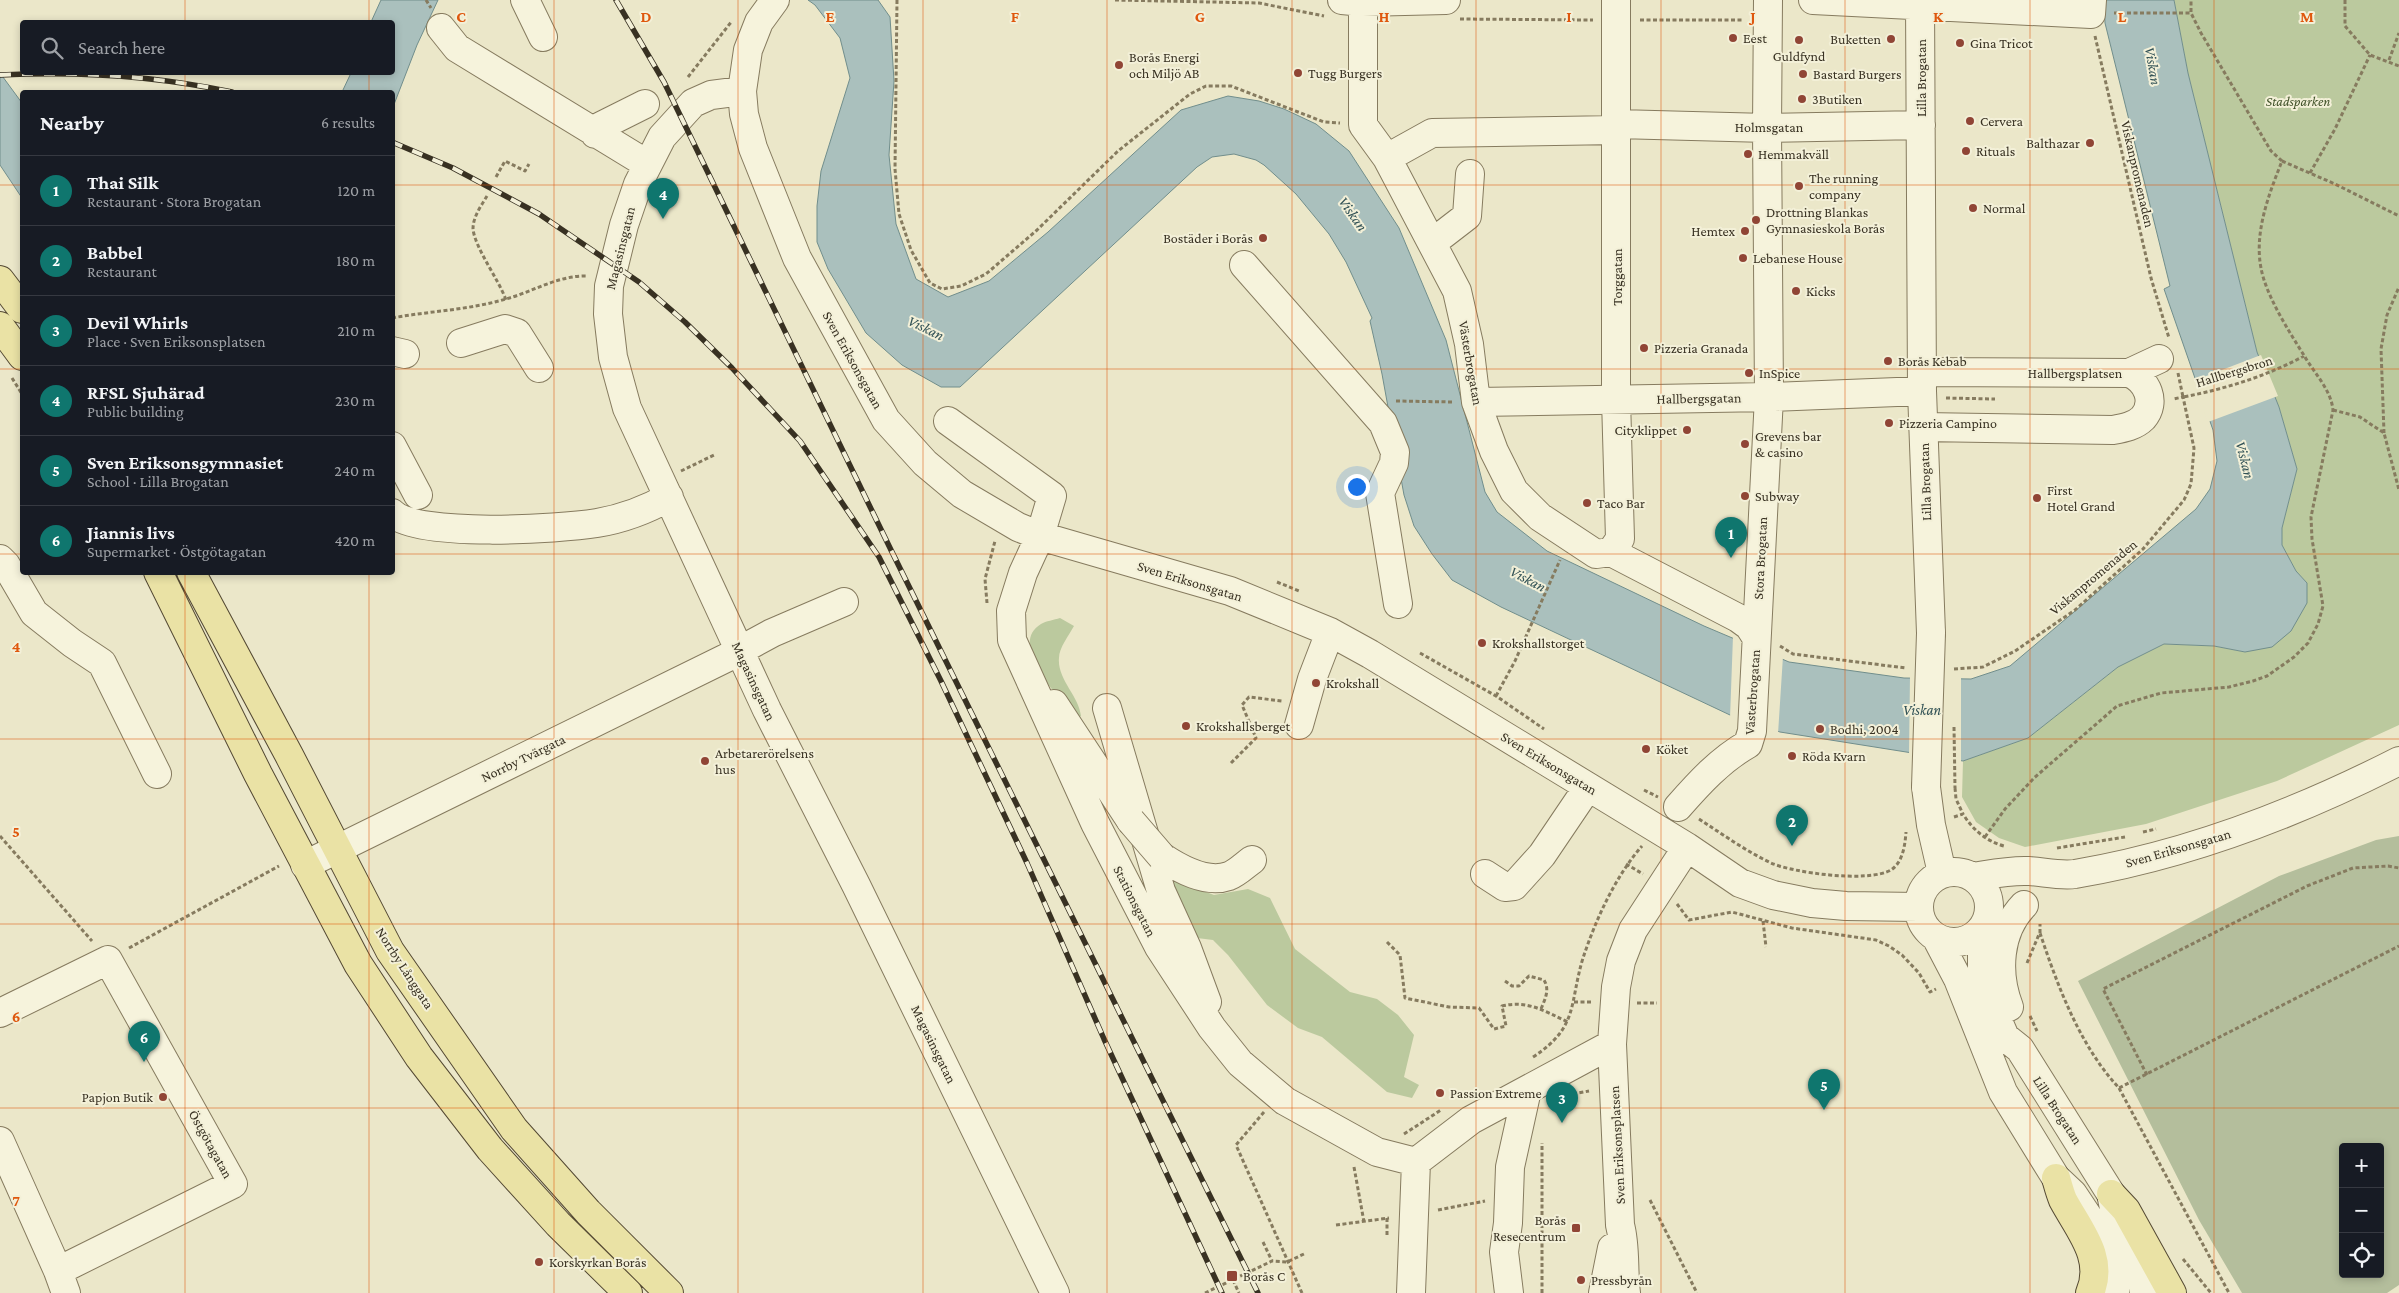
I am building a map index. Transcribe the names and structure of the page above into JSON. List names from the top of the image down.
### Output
{
  "streets": {
    "main road": ["Norrby Långgata"],
    "street": [
      "Lilla Brogatan",
      "Holmsgatan",
      "Magasinsgatan",
      "Torggatan",
      "Sven Eriksonsgatan",
      "Västerbrogatan",
      "Hallbergsplatsen",
      "Hallbergsgatan",
      "Stora Brogatan",
      "Norrby Tvärgata",
      "Stationsgatan",
      "Östgötagatan",
      "Sven Eriksonsplatsen"
    ],
    "path": ["Viskanpromenaden", "Hallbergsbron"]
  },
  "crossings": [
    ["Lilla Brogatan", "Holmsgatan"],
    ["Lilla Brogatan", "Sven Eriksonsgatan"],
    ["Lilla Brogatan", "Hallbergsplatsen"],
    ["Lilla Brogatan", "Hallbergsgatan"],
    ["Holmsgatan", "Torggatan"],
    ["Holmsgatan", "Västerbrogatan"],
    ["Holmsgatan", "Stora Brogatan"],
    ["Viskanpromenaden", "Hallbergsbron"],
    ["Magasinsgatan", "Sven Eriksonsgatan"],
    ["Magasinsgatan", "Norrby Tvärgata"],
    ["Torggatan", "Västerbrogatan"],
    ["Torggatan", "Hallbergsgatan"],
    ["Sven Eriksonsgatan", "Stationsgatan"],
    ["Sven Eriksonsgatan", "Sven Eriksonsplatsen"],
    ["Västerbrogatan", "Hallbergsgatan"],
    ["Västerbrogatan", "Stora Brogatan"],
    ["Hallbergsplatsen", "Hallbergsgatan"],
    ["Hallbergsgatan", "Stora Brogatan"],
    ["Norrby Tvärgata", "Norrby Långgata"]
  ],
  "water": ["Viskan"],
  "parks": ["Stadsparken"],
  "places": {
    "other": [
      "Eest",
      "Buketten",
      "Guldfynd",
      "Gina Tricot",
      "Borås Energi och Miljö AB",
      "Tugg Burgers",
      "Bastard Burgers",
      "3Butiken",
      "Cervera",
      "Balthazar",
      "Rituals",
      "Hemmakväll",
      "The running company",
      "Normal",
      "Drottning Blankas Gymnasieskola Borås",
      "Hemtex",
      "Bostäder i Borås",
      "Lebanese House",
      "Kicks",
      "Pizzeria Granada",
      "Borås Kebab",
      "InSpice",
      "Pizzeria Campino",
      "Cityklippet",
      "Grevens bar & casino",
      "Subway",
      "First Hotel Grand",
      "Taco Bar",
      "Krokshallstorget",
      "Krokshall",
      "Krokshallsberget",
      "Bodhi, 2004",
      "Köket",
      "Röda Kvarn",
      "Arbetarerörelsens hus",
      "Passion Extreme",
      "Papjon Butik",
      "Korskyrkan Borås",
      "Pressbyrån"
    ],
    "transit": ["Borås Resecentrum", "Borås C"]
  },
  "page": {
    "search": "Search here",
    "heading": ["Nearby", "6 results"],
    "list": [
      {
        "mark": "1",
        "name": "Thai Silk",
        "note": "Restaurant · Stora Brogatan",
        "value": "120 m"
      },
      {
        "mark": "2",
        "name": "Babbel",
        "note": "Restaurant",
        "value": "180 m"
      },
      {
        "mark": "3",
        "name": "Devil Whirls",
        "note": "Place · Sven Eriksonsplatsen",
        "value": "210 m"
      },
      {
        "mark": "4",
        "name": "RFSL Sjuhärad",
        "note": "Public building",
        "value": "230 m"
      },
      {
        "mark": "5",
        "name": "Sven Eriksonsgymnasiet",
        "note": "School · Lilla Brogatan",
        "value": "240 m"
      },
      {
        "mark": "6",
        "name": "Jiannis livs",
        "note": "Supermarket · Östgötagatan",
        "value": "420 m"
      }
    ],
    "pins": [
      "4",
      "1",
      "2",
      "6",
      "5",
      "3"
    ],
    "map_buttons": ["+", "−"]
  },
  "grid": {
    "columns": [
      "C",
      "D",
      "E",
      "F",
      "G",
      "H",
      "I",
      "J",
      "K",
      "L",
      "M"
    ],
    "rows": [
      "4",
      "5",
      "6",
      "7"
    ]
  }
}
